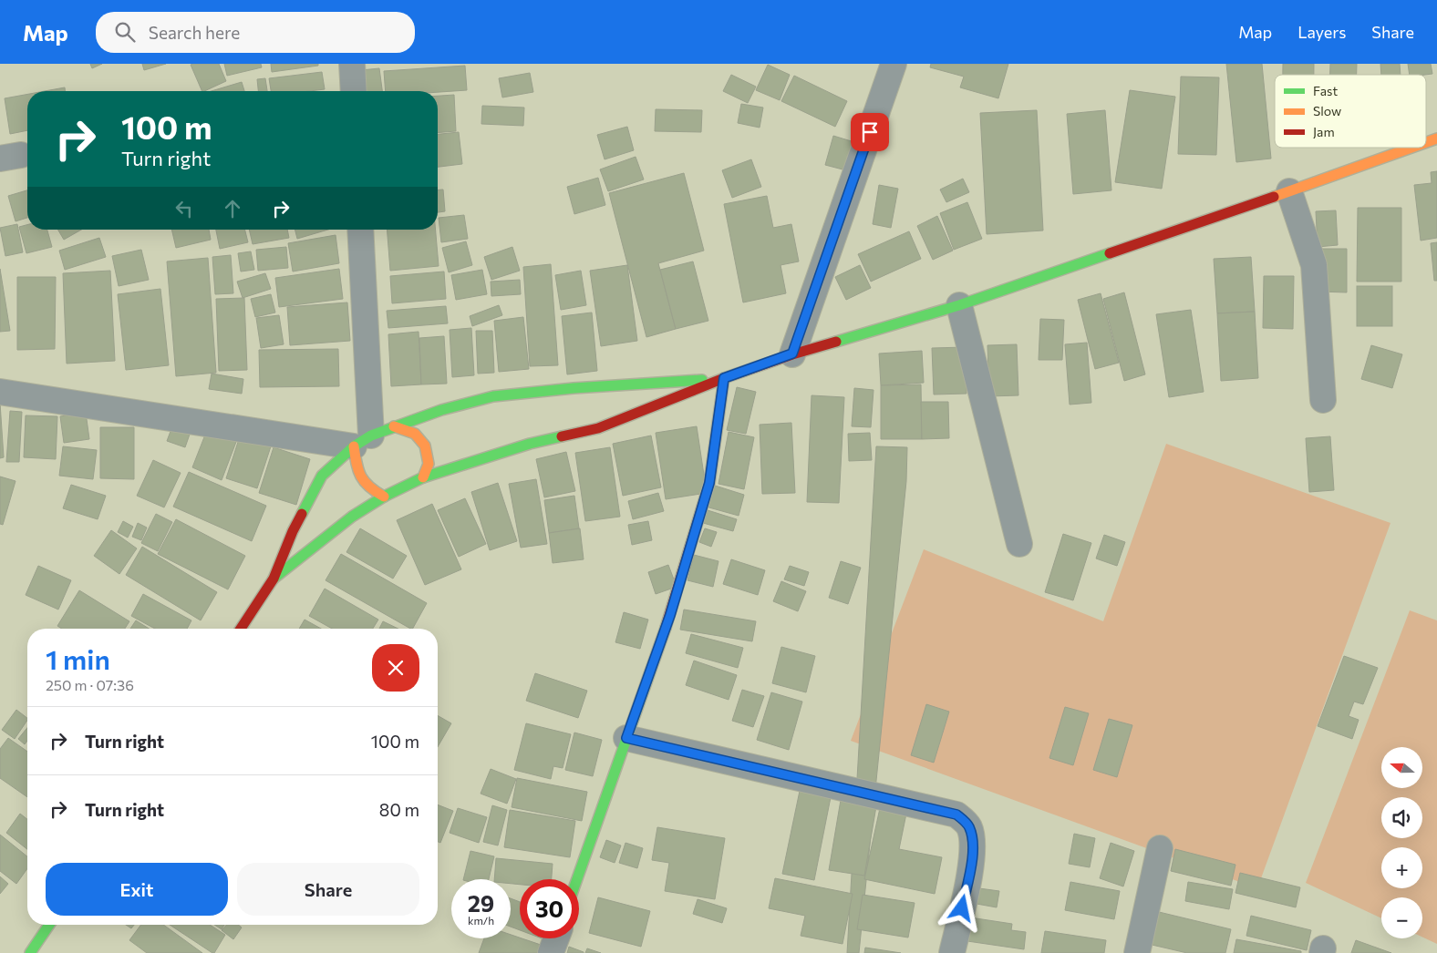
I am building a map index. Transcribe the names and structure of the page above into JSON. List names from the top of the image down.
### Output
{
  "legend": ["Fast", "Slow", "Jam"],
  "north": "left",
  "page": {
    "header": "Map",
    "search": "Search here",
    "nav": ["Map", "Layers", "Share"],
    "turn": ["100 m", "Turn right"],
    "heading": ["1 min", "250 m · 07:36"],
    "list": [
      {
        "name": "Turn right",
        "value": "100 m"
      },
      {
        "name": "Turn right",
        "value": "80 m"
      }
    ],
    "map_buttons": ["+", "−"],
    "buttons": ["Exit", "Share"],
    "speed": "29 km/h",
    "limit": "30"
  }
}
